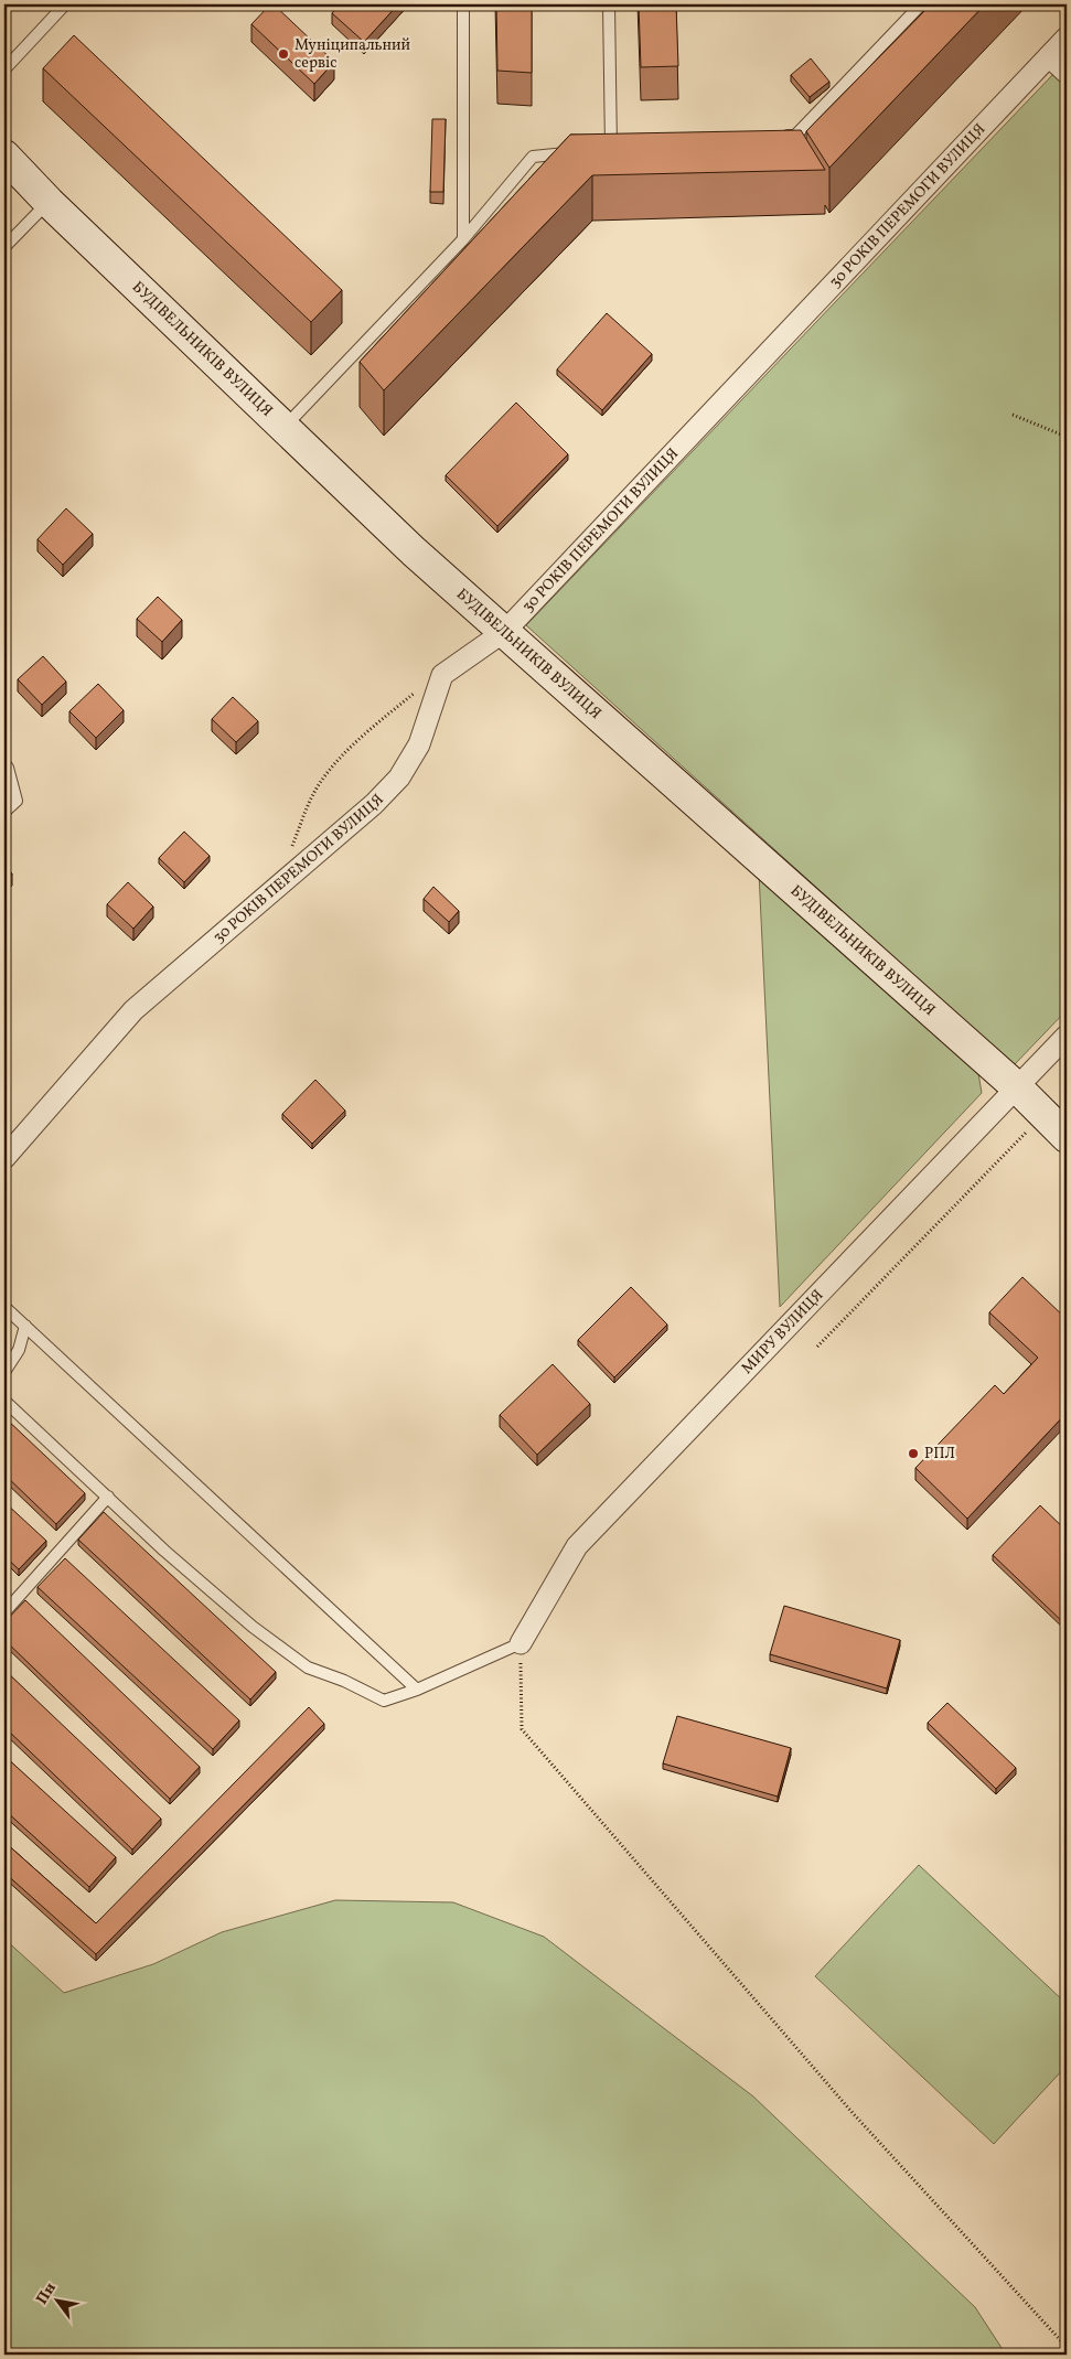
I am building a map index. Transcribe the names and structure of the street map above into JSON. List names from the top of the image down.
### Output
{
  "streets": {
    "street": ["30 РОКІВ ПЕРЕМОГИ ВУЛИЦЯ", "БУДІВЕЛЬНИКІВ ВУЛИЦЯ", "МИРУ ВУЛИЦЯ"]
  },
  "crossings": [
    ["30 РОКІВ ПЕРЕМОГИ ВУЛИЦЯ", "БУДІВЕЛЬНИКІВ ВУЛИЦЯ"],
    ["БУДІВЕЛЬНИКІВ ВУЛИЦЯ", "МИРУ ВУЛИЦЯ"]
  ],
  "places": ["Муніципальний сервіс", "РПЛ"],
  "north": "top left"
}
